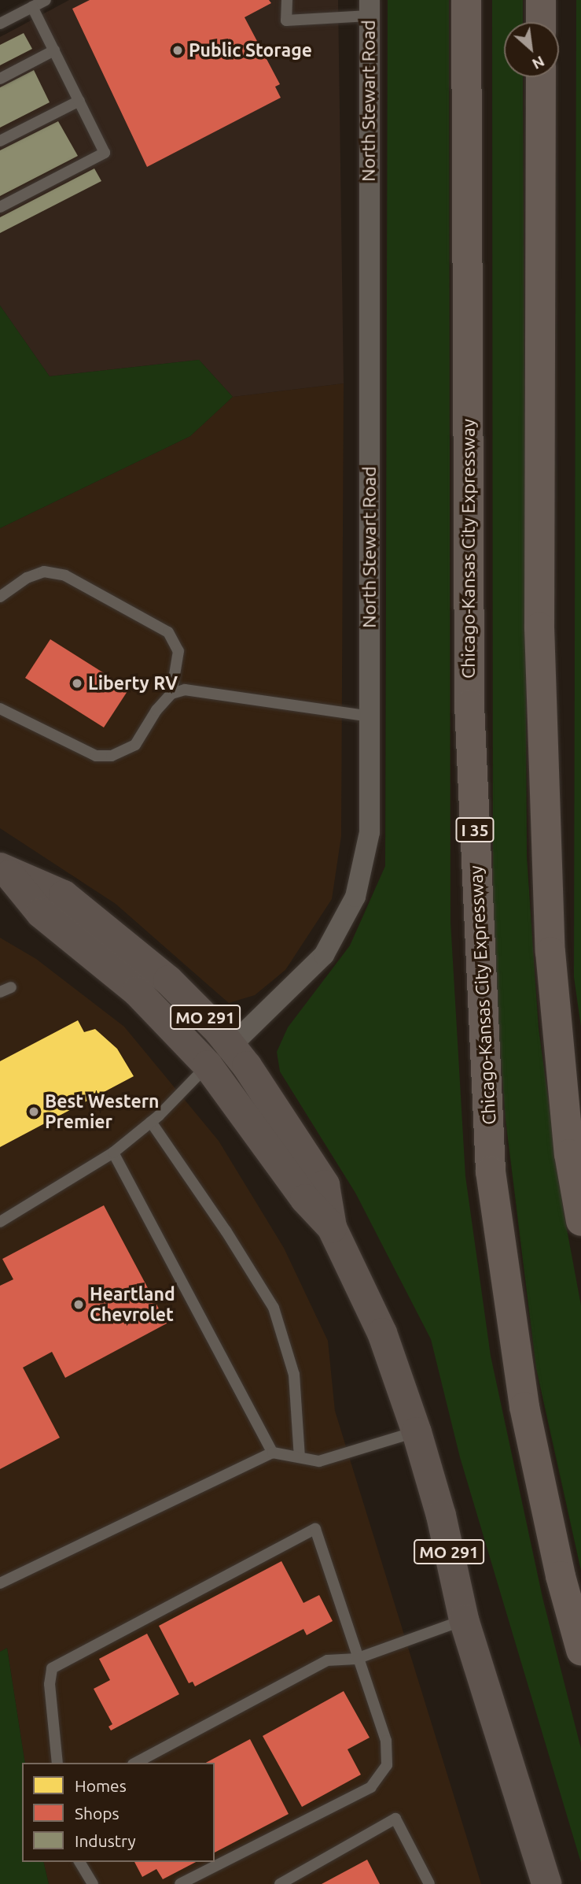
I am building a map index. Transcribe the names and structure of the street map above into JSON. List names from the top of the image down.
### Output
{
  "streets": {
    "highway": ["Chicago-Kansas City Expressway", "I 35"],
    "main road": ["MO 291"],
    "street": ["North Stewart Road"]
  },
  "crossings": [
    ["North Stewart Road", "MO 291"]
  ],
  "places": [
    "Public Storage",
    "Liberty RV",
    "Best Western Premier",
    "Heartland Chevrolet"
  ],
  "legend": ["Homes", "Shops", "Industry"],
  "north": "bottom right"
}
